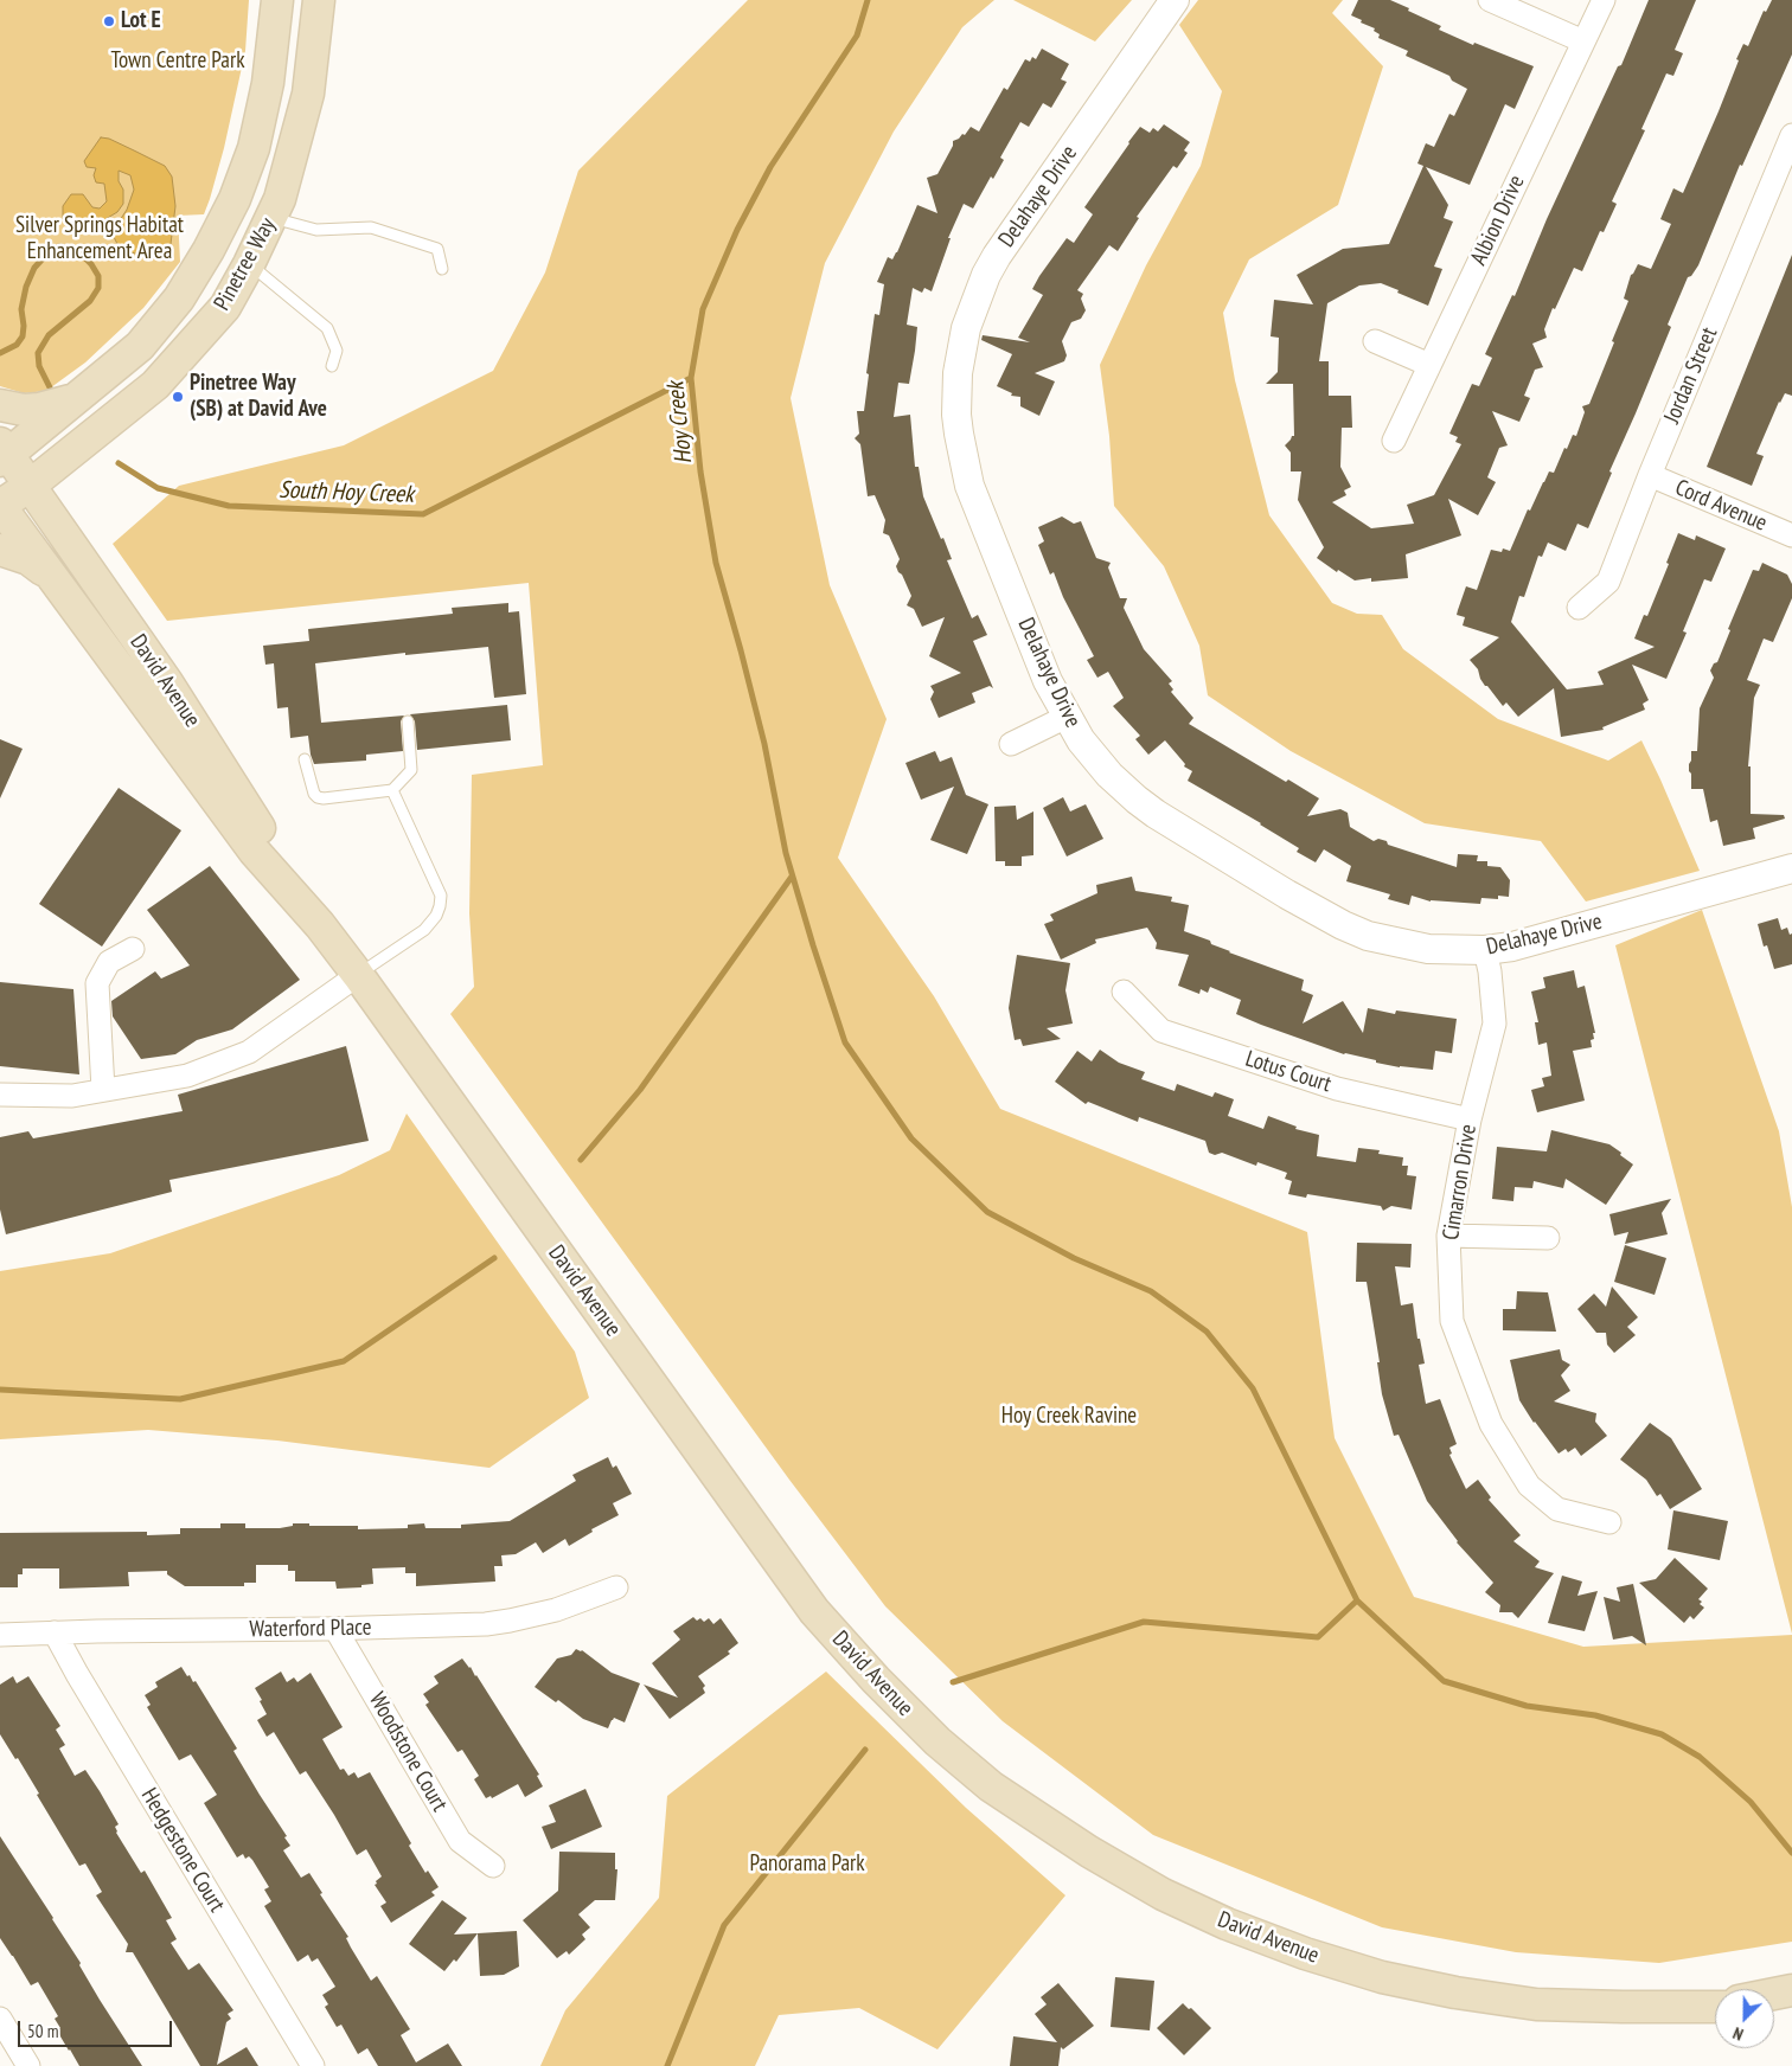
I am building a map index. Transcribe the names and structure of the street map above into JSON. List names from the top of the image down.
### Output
{
  "streets": {
    "main road": ["Pinetree Way", "David Avenue"],
    "street": [
      "Delahaye Drive",
      "Albion Drive",
      "Jordan Street",
      "Cord Avenue",
      "Lotus Court",
      "Cimarron Drive",
      "Waterford Place",
      "Woodstone Court",
      "Hedgestone Court"
    ]
  },
  "crossings": [
    ["Delahaye Drive", "Cimarron Drive"],
    ["Pinetree Way", "David Avenue"],
    ["Jordan Street", "Cord Avenue"],
    ["Lotus Court", "Cimarron Drive"],
    ["Waterford Place", "Woodstone Court"],
    ["Waterford Place", "Hedgestone Court"]
  ],
  "water": ["Hoy Creek", "South Hoy Creek"],
  "parks": [
    "Town Centre Park",
    "Silver Springs Habitat Enhancement Area",
    "Hoy Creek Ravine",
    "Panorama Park"
  ],
  "places": ["Lot E", "Pinetree Way (SB) at David Ave"],
  "scale_bar": "50 m",
  "north": "bottom left"
}
